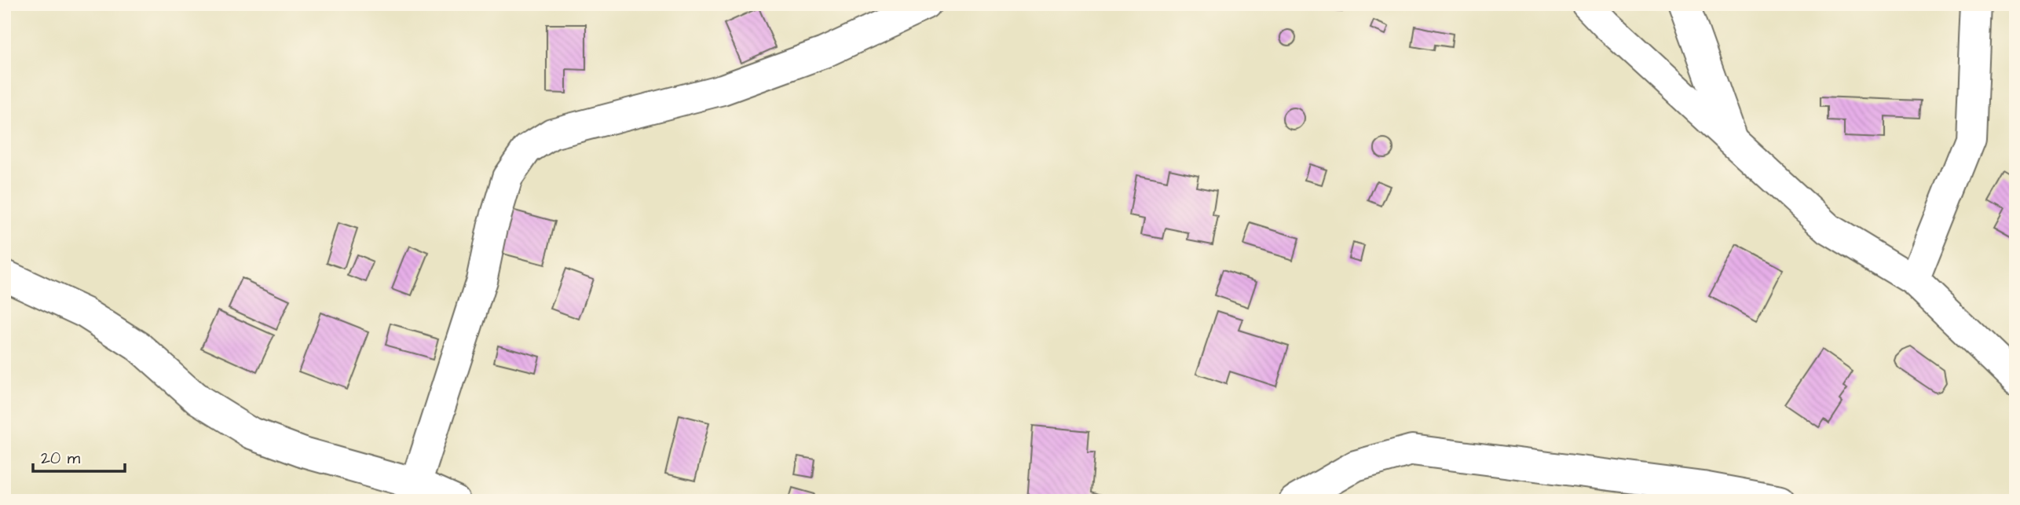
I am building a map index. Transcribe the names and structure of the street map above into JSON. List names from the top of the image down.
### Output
{
  "scale_bar": "20 m"
}
